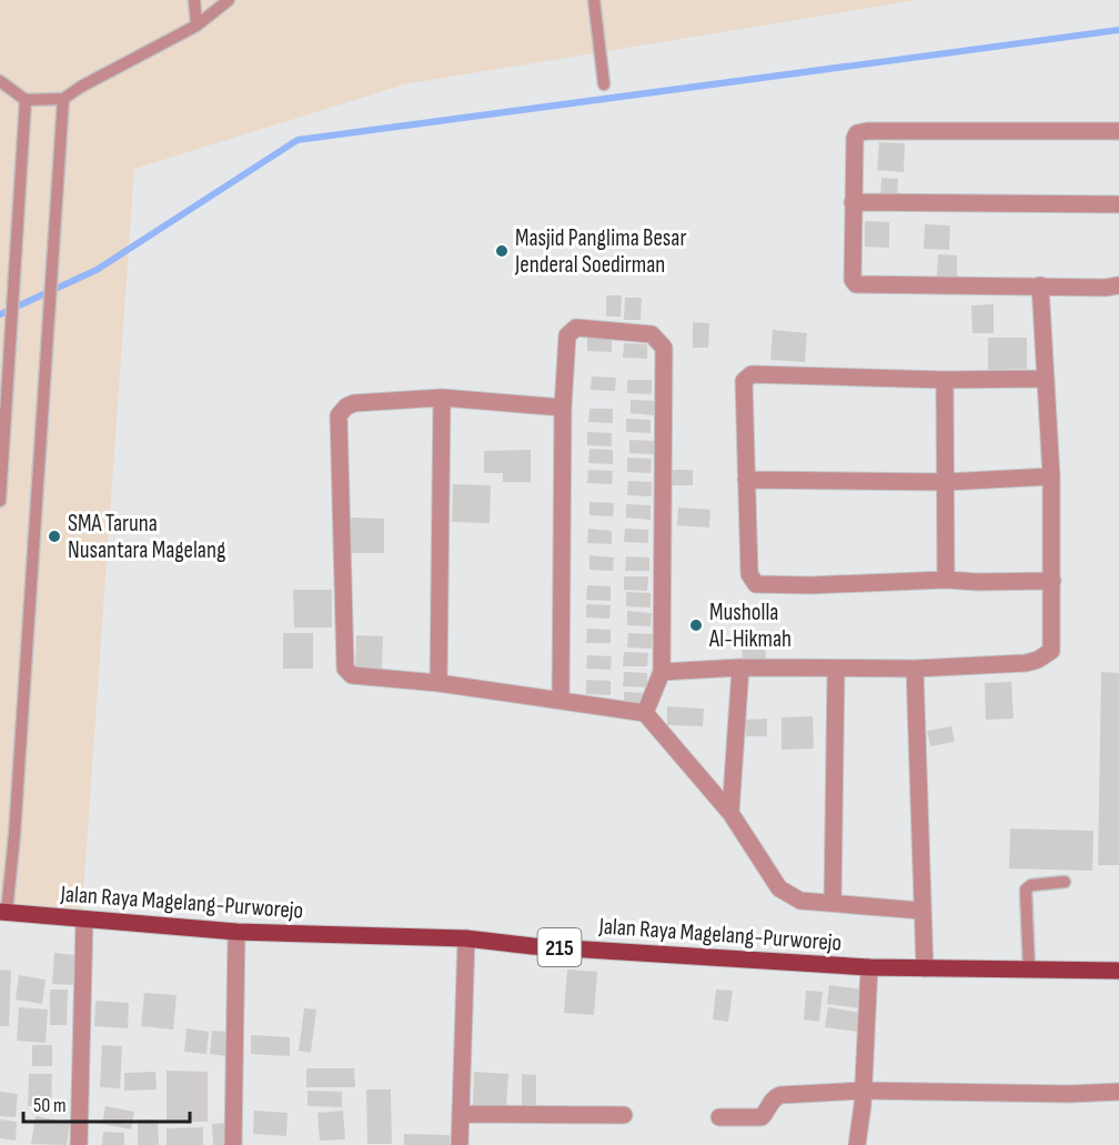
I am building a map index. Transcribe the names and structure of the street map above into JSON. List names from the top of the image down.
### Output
{
  "streets": {
    "main road": ["Jalan Raya Magelang-Purworejo", "215"]
  },
  "places": ["Masjid Panglima Besar Jenderal Soedirman", "SMA Taruna Nusantara Magelang", "Musholla Al-Hikmah"],
  "scale_bar": "50 m"
}
